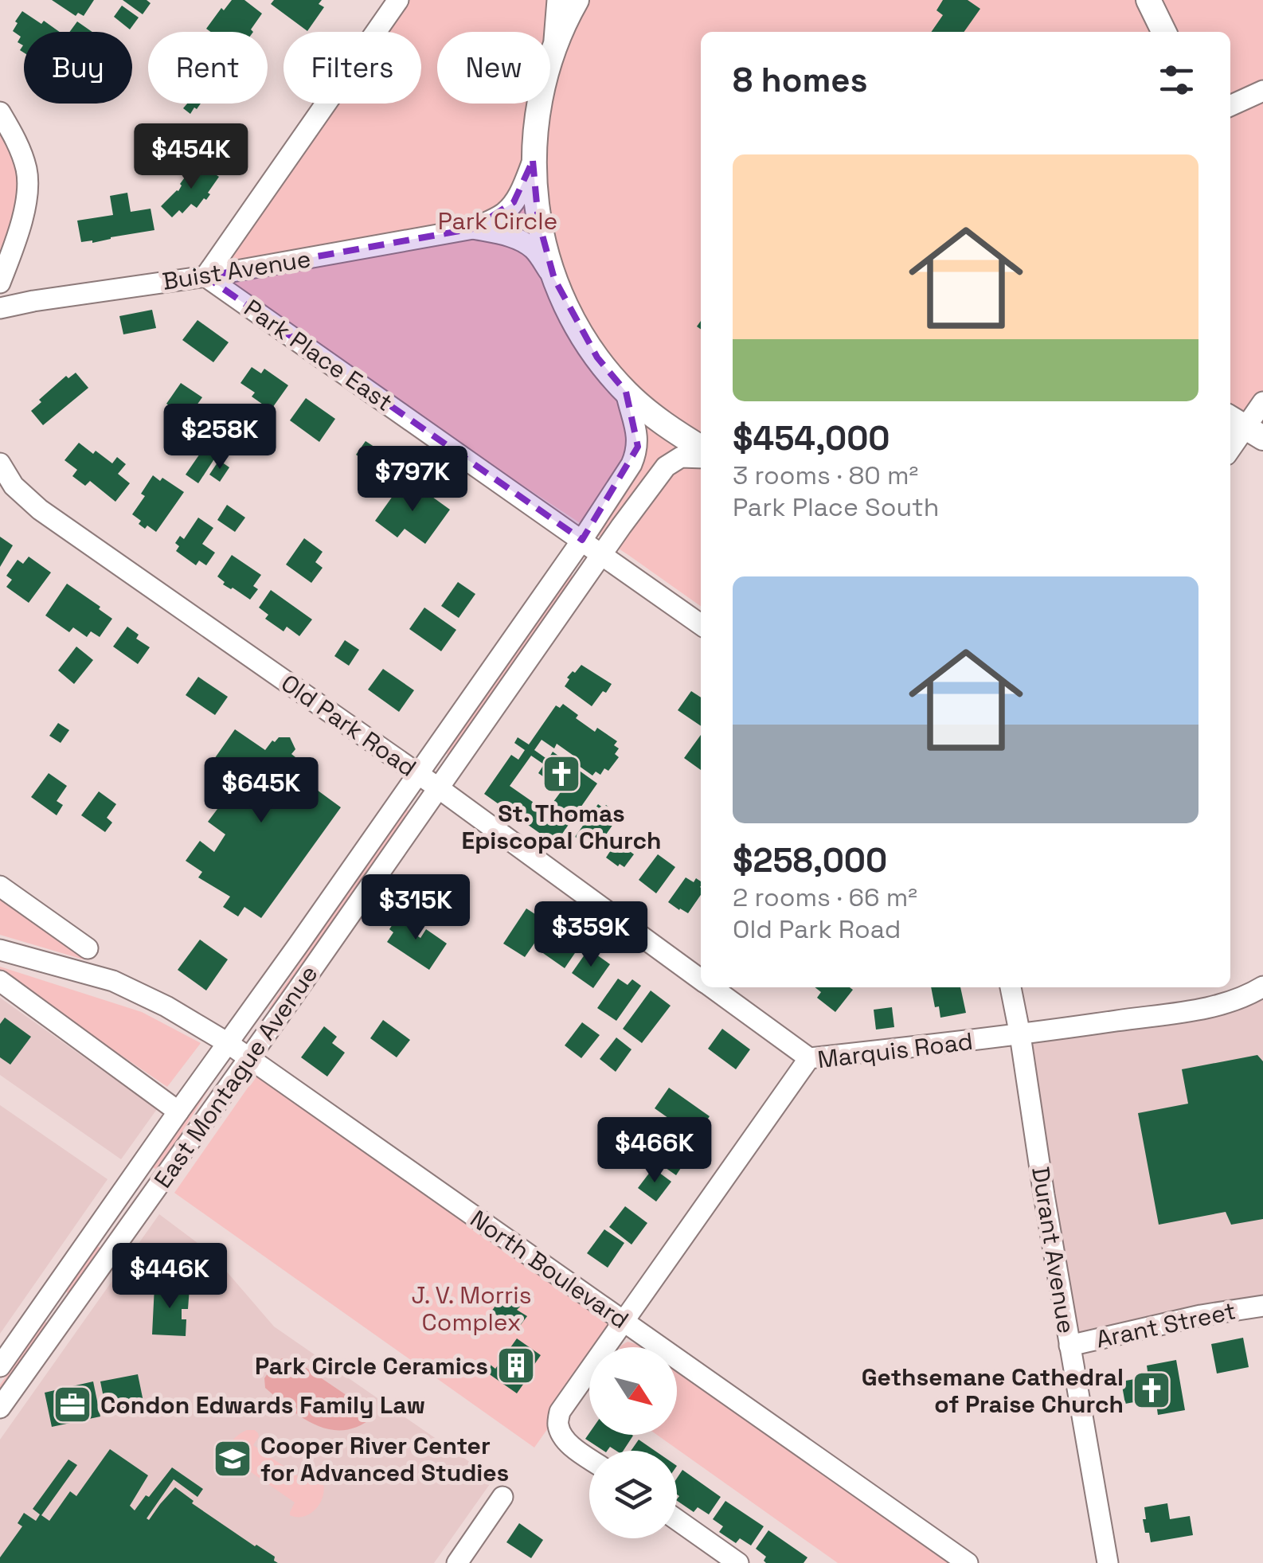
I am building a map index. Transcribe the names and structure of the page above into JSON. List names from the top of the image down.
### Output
{
  "streets": {
    "street": [
      "Buist Avenue",
      "Park Place East",
      "Old Park Road",
      "Marquis Road",
      "East Montague Avenue",
      "Durant Avenue",
      "North Boulevard",
      "Arant Street"
    ]
  },
  "crossings": [
    ["Buist Avenue", "Park Place East"],
    ["Park Place East", "East Montague Avenue"],
    ["Old Park Road", "Marquis Road"],
    ["Old Park Road", "East Montague Avenue"],
    ["Marquis Road", "Durant Avenue"],
    ["Marquis Road", "North Boulevard"],
    ["East Montague Avenue", "North Boulevard"],
    ["Durant Avenue", "Arant Street"]
  ],
  "parks": ["Park Circle", "J. V. Morris Complex"],
  "places": {
    "church": ["St. Thomas Episcopal Church", "Gethsemane Cathedral of Praise Church"],
    "building": ["Park Circle Ceramics"],
    "office": ["Condon Edwards Family Law"],
    "school or university": ["Cooper River Center for Advanced Studies"]
  },
  "north": "bottom right",
  "page": {
    "chip": [
      "Buy",
      "Rent",
      "Filters",
      "New"
    ],
    "heading": "8 homes",
    "price": [
      "$454K",
      "$258K",
      "$797K",
      "$645K",
      "$315K",
      "$359K",
      "$466K",
      "$446K"
    ],
    "list": [
      {
        "name": "$454,000",
        "note": "3 rooms · 80 m² · Park Place South"
      },
      {
        "name": "$258,000",
        "note": "2 rooms · 66 m² · Old Park Road"
      }
    ]
  }
}
